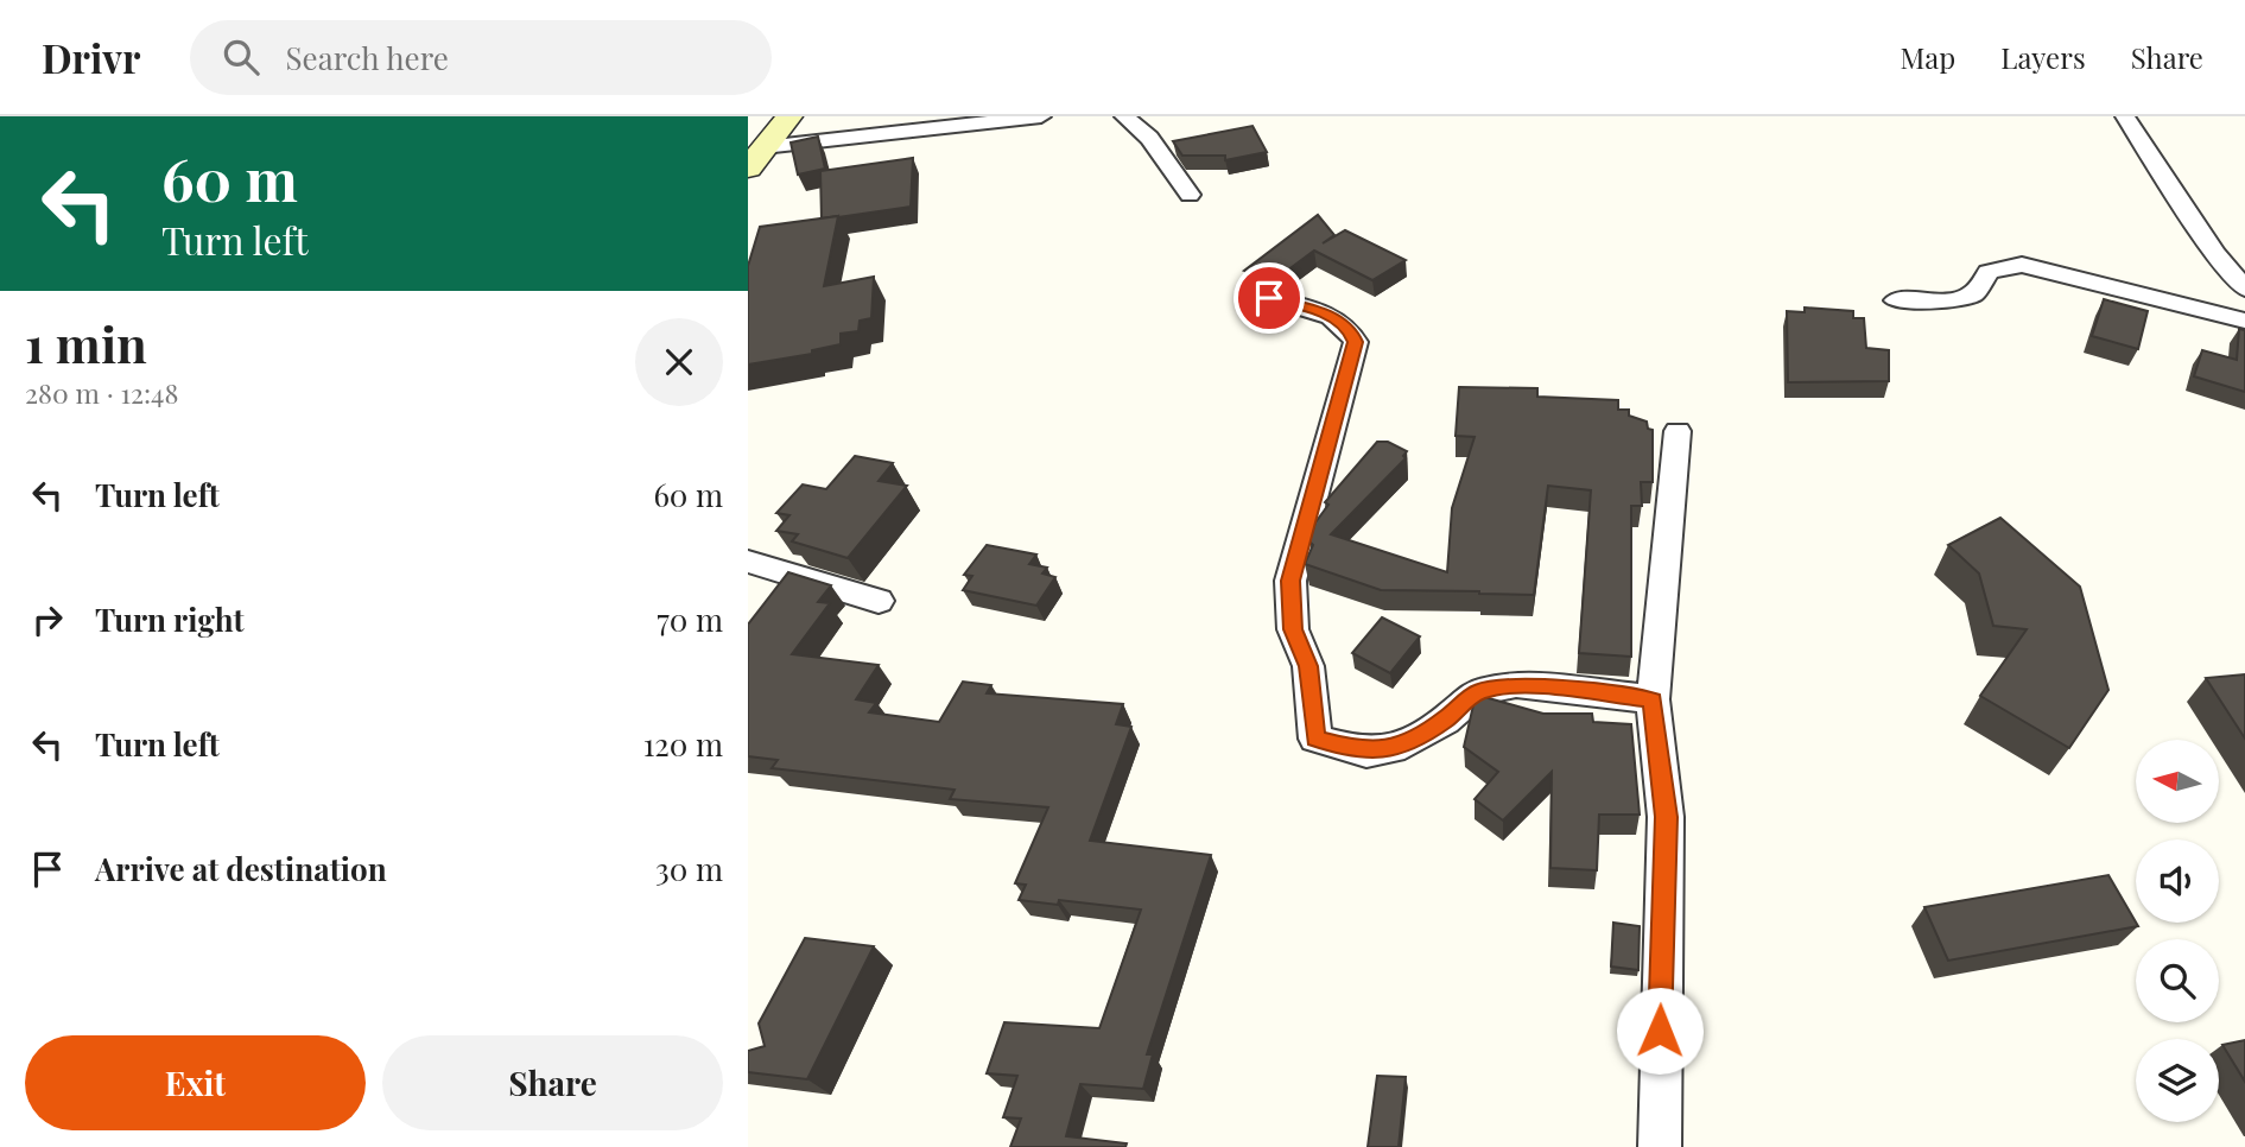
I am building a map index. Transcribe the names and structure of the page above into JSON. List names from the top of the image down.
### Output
{
  "north": "left",
  "page": {
    "header": "Drivr",
    "search": "Search here",
    "nav": ["Map", "Layers", "Share"],
    "turn": ["60 m", "Turn left"],
    "heading": ["1 min", "280 m · 12:48"],
    "list": [
      {
        "name": "Turn left",
        "value": "60 m"
      },
      {
        "name": "Turn right",
        "value": "70 m"
      },
      {
        "name": "Turn left",
        "value": "120 m"
      },
      {
        "name": "Arrive at destination",
        "value": "30 m"
      }
    ],
    "buttons": ["Exit", "Share"]
  }
}
